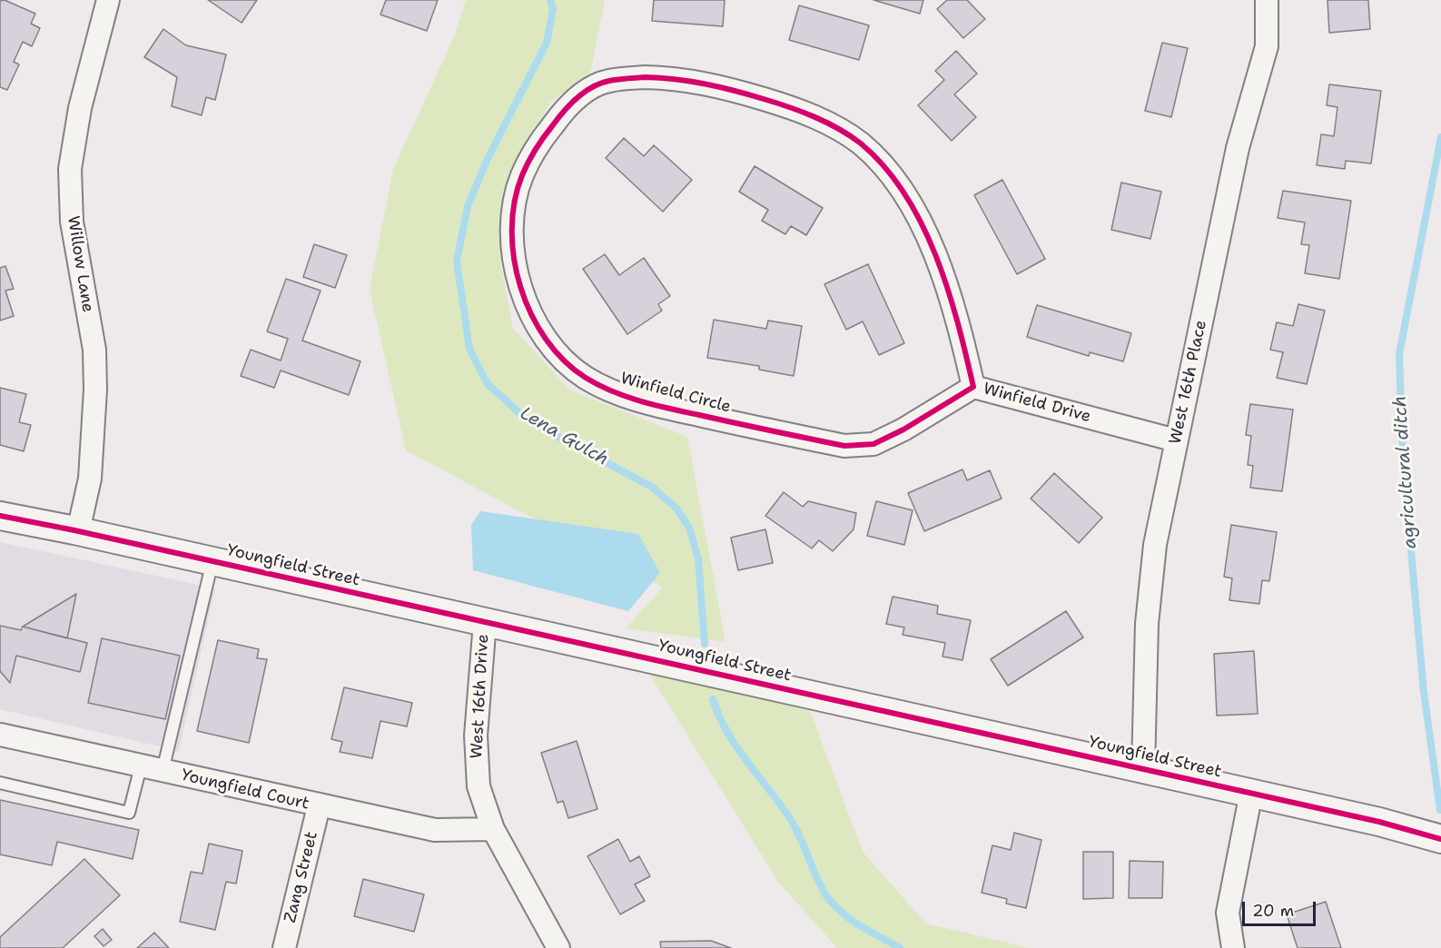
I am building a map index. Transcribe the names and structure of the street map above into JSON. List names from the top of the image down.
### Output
{
  "streets": {
    "street": [
      "Willow Lane",
      "West 16th Place",
      "Winfield Circle",
      "Winfield Drive",
      "Youngfield Street",
      "West 16th Drive",
      "Youngfield Court",
      "Zang Street"
    ]
  },
  "crossings": [
    ["Willow Lane", "Youngfield Street"],
    ["West 16th Place", "Winfield Drive"],
    ["West 16th Place", "Youngfield Street"],
    ["Winfield Circle", "Winfield Drive"],
    ["Youngfield Street", "West 16th Drive"],
    ["West 16th Drive", "Youngfield Court"],
    ["Youngfield Court", "Zang Street"]
  ],
  "water": ["Lena Gulch", "agricultural ditch"],
  "scale_bar": "20 m"
}
